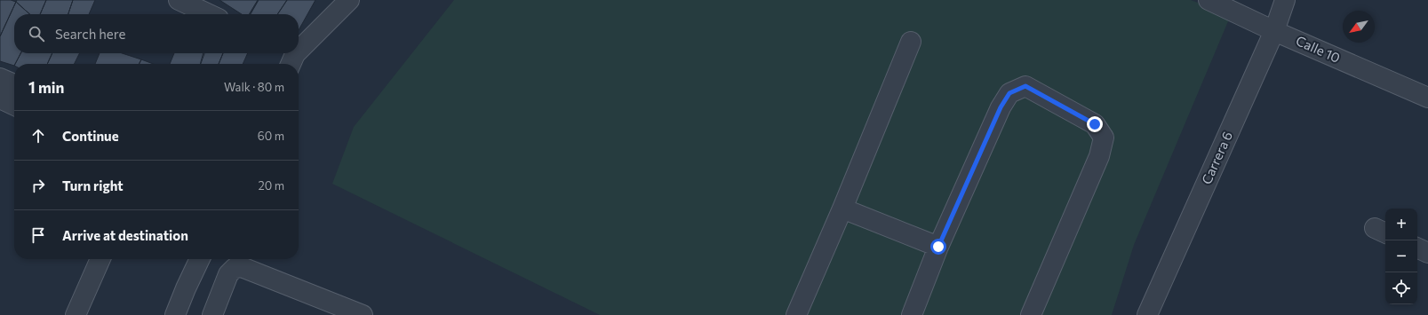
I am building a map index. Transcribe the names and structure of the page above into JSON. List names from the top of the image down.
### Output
{
  "streets": {
    "street": ["Calle 10", "Carrera 6"]
  },
  "crossings": [
    ["Calle 10", "Carrera 6"]
  ],
  "north": "bottom left",
  "page": {
    "search": "Search here",
    "heading": ["1 min", "Walk · 80 m"],
    "list": [
      ["Continue", "60 m"],
      ["Turn right", "20 m"],
      "Arrive at destination"
    ],
    "map_buttons": ["+", "−"]
  }
}
